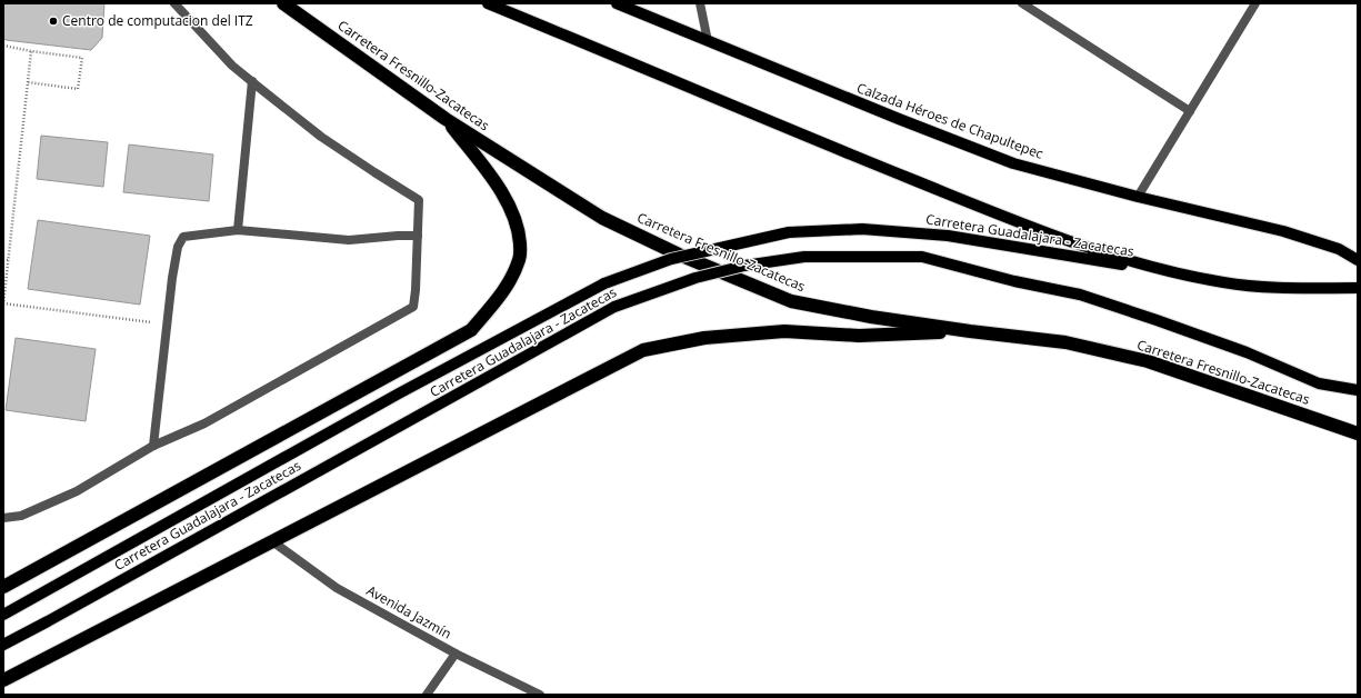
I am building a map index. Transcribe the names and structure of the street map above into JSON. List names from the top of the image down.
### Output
{
  "streets": {
    "highway": ["Carretera Fresnillo-Zacatecas"],
    "main road": ["Calzada Héroes de Chapultepec", "Carretera Guadalajara - Zacatecas"],
    "street": ["Avenida Jazmín"]
  },
  "places": ["Centro de computacion del ITZ"]
}
